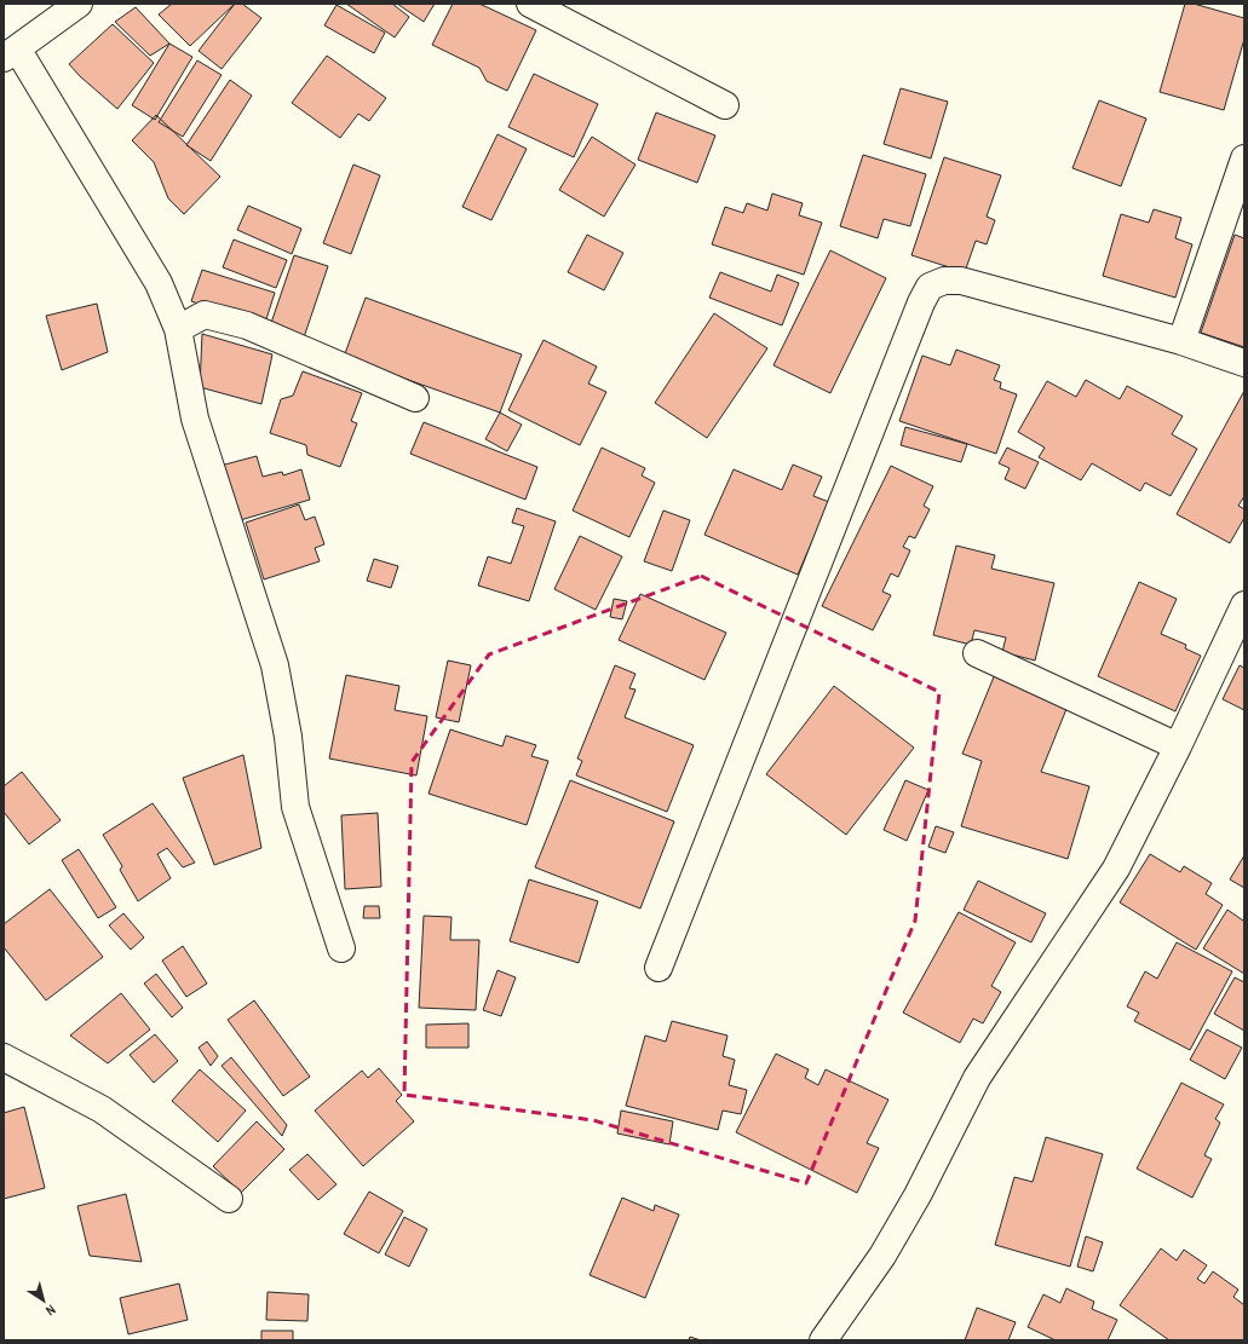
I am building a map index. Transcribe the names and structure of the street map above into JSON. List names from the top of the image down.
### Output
{
  "north": "bottom right"
}
